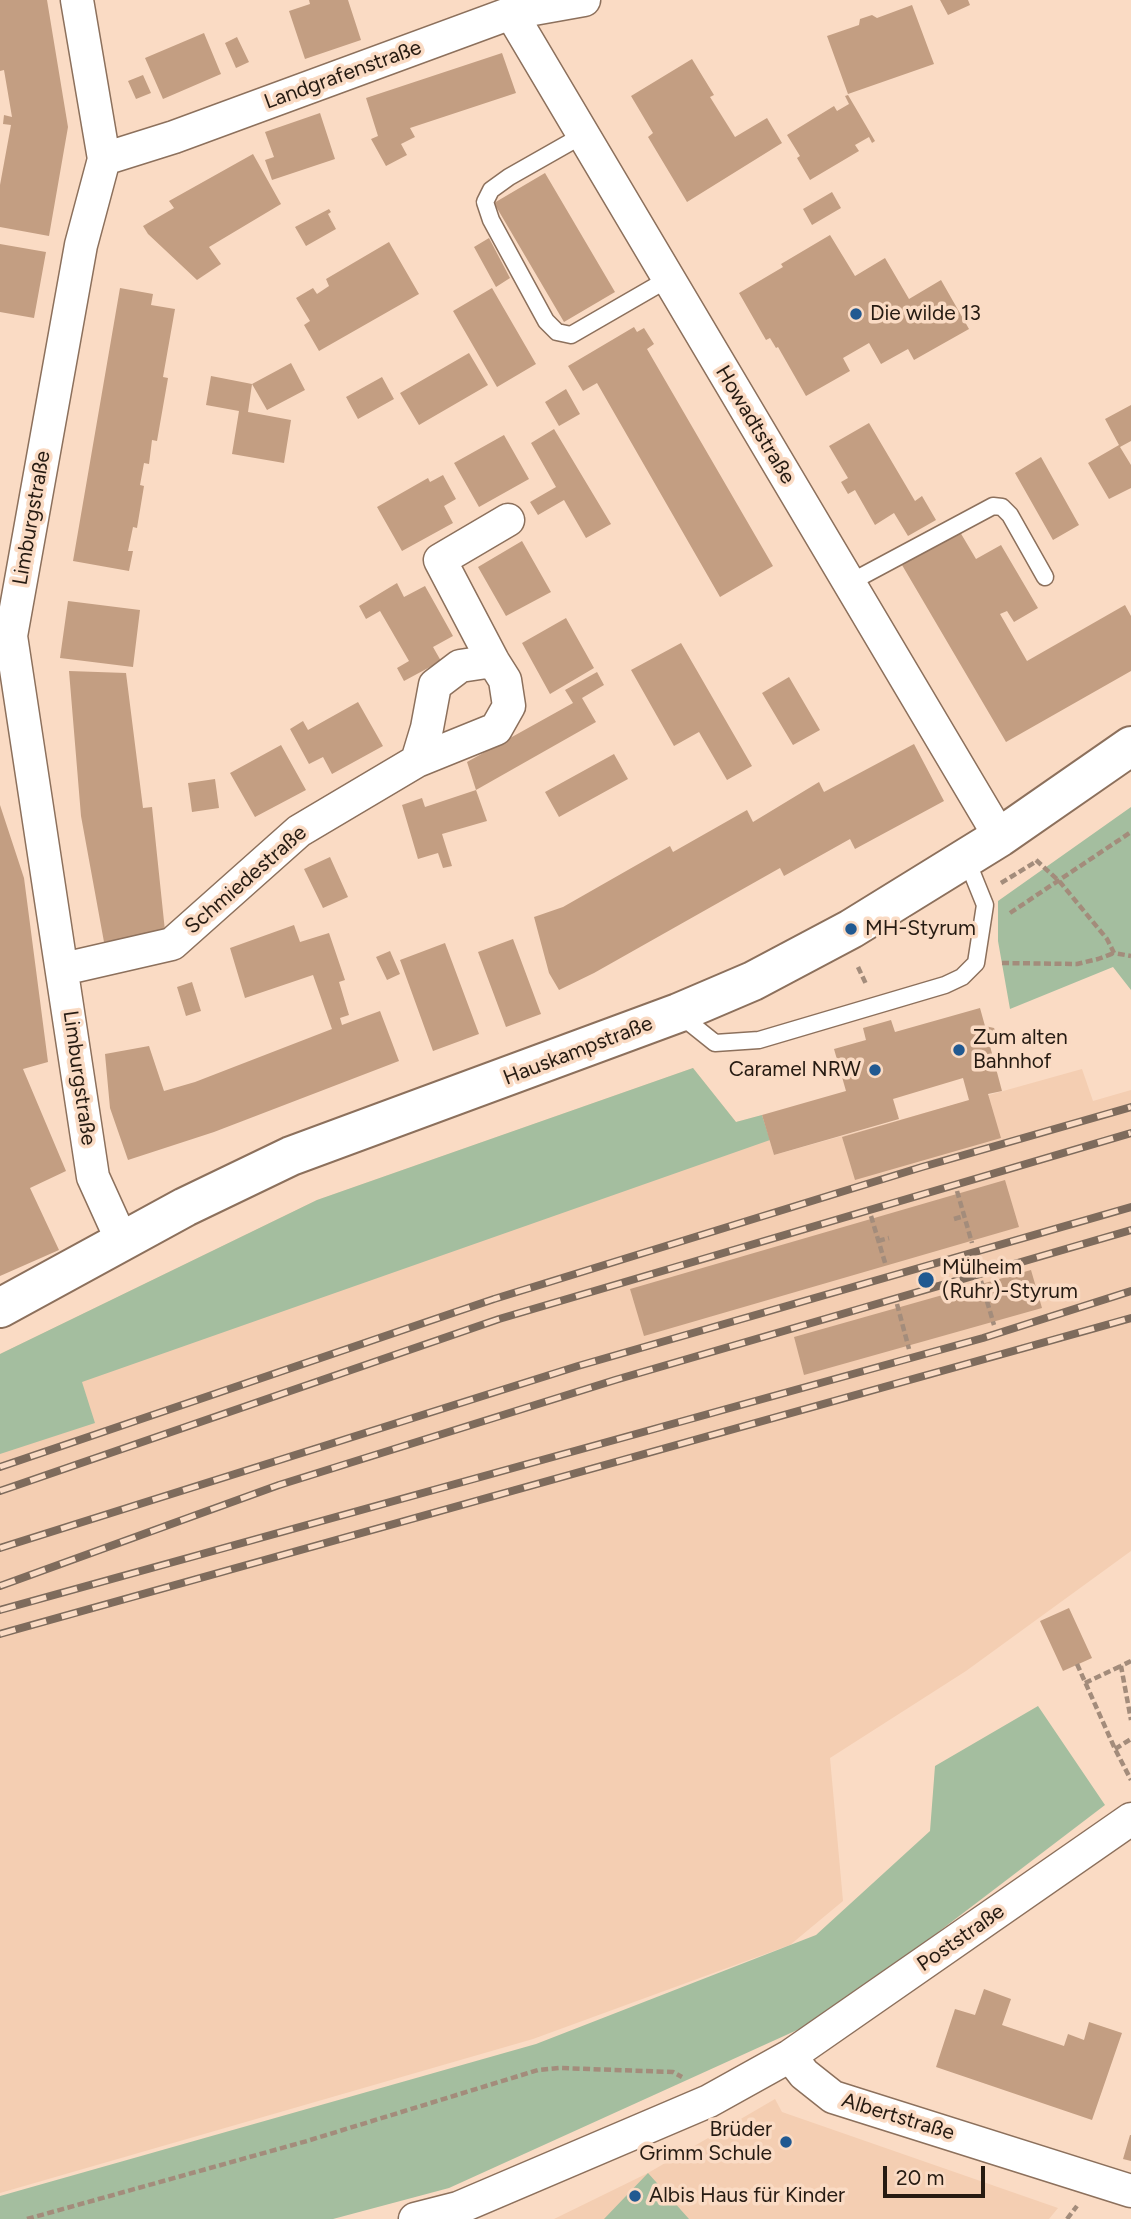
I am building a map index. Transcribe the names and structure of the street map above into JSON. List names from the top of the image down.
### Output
{
  "streets": {
    "street": [
      "Landgrafenstraße",
      "Howadtstraße",
      "Limburgstraße",
      "Schmiedestraße",
      "Hauskampstraße",
      "Poststraße",
      "Albertstraße"
    ]
  },
  "crossings": [
    ["Landgrafenstraße", "Howadtstraße"],
    ["Landgrafenstraße", "Limburgstraße"],
    ["Howadtstraße", "Hauskampstraße"],
    ["Limburgstraße", "Schmiedestraße"],
    ["Limburgstraße", "Hauskampstraße"],
    ["Poststraße", "Albertstraße"]
  ],
  "places": [
    "Die wilde 13",
    "MH-Styrum",
    "Zum alten Bahnhof",
    "Caramel NRW",
    "Mülheim (Ruhr)-Styrum",
    "Brüder Grimm Schule",
    "Albis Haus für Kinder"
  ],
  "scale_bar": "20 m"
}
